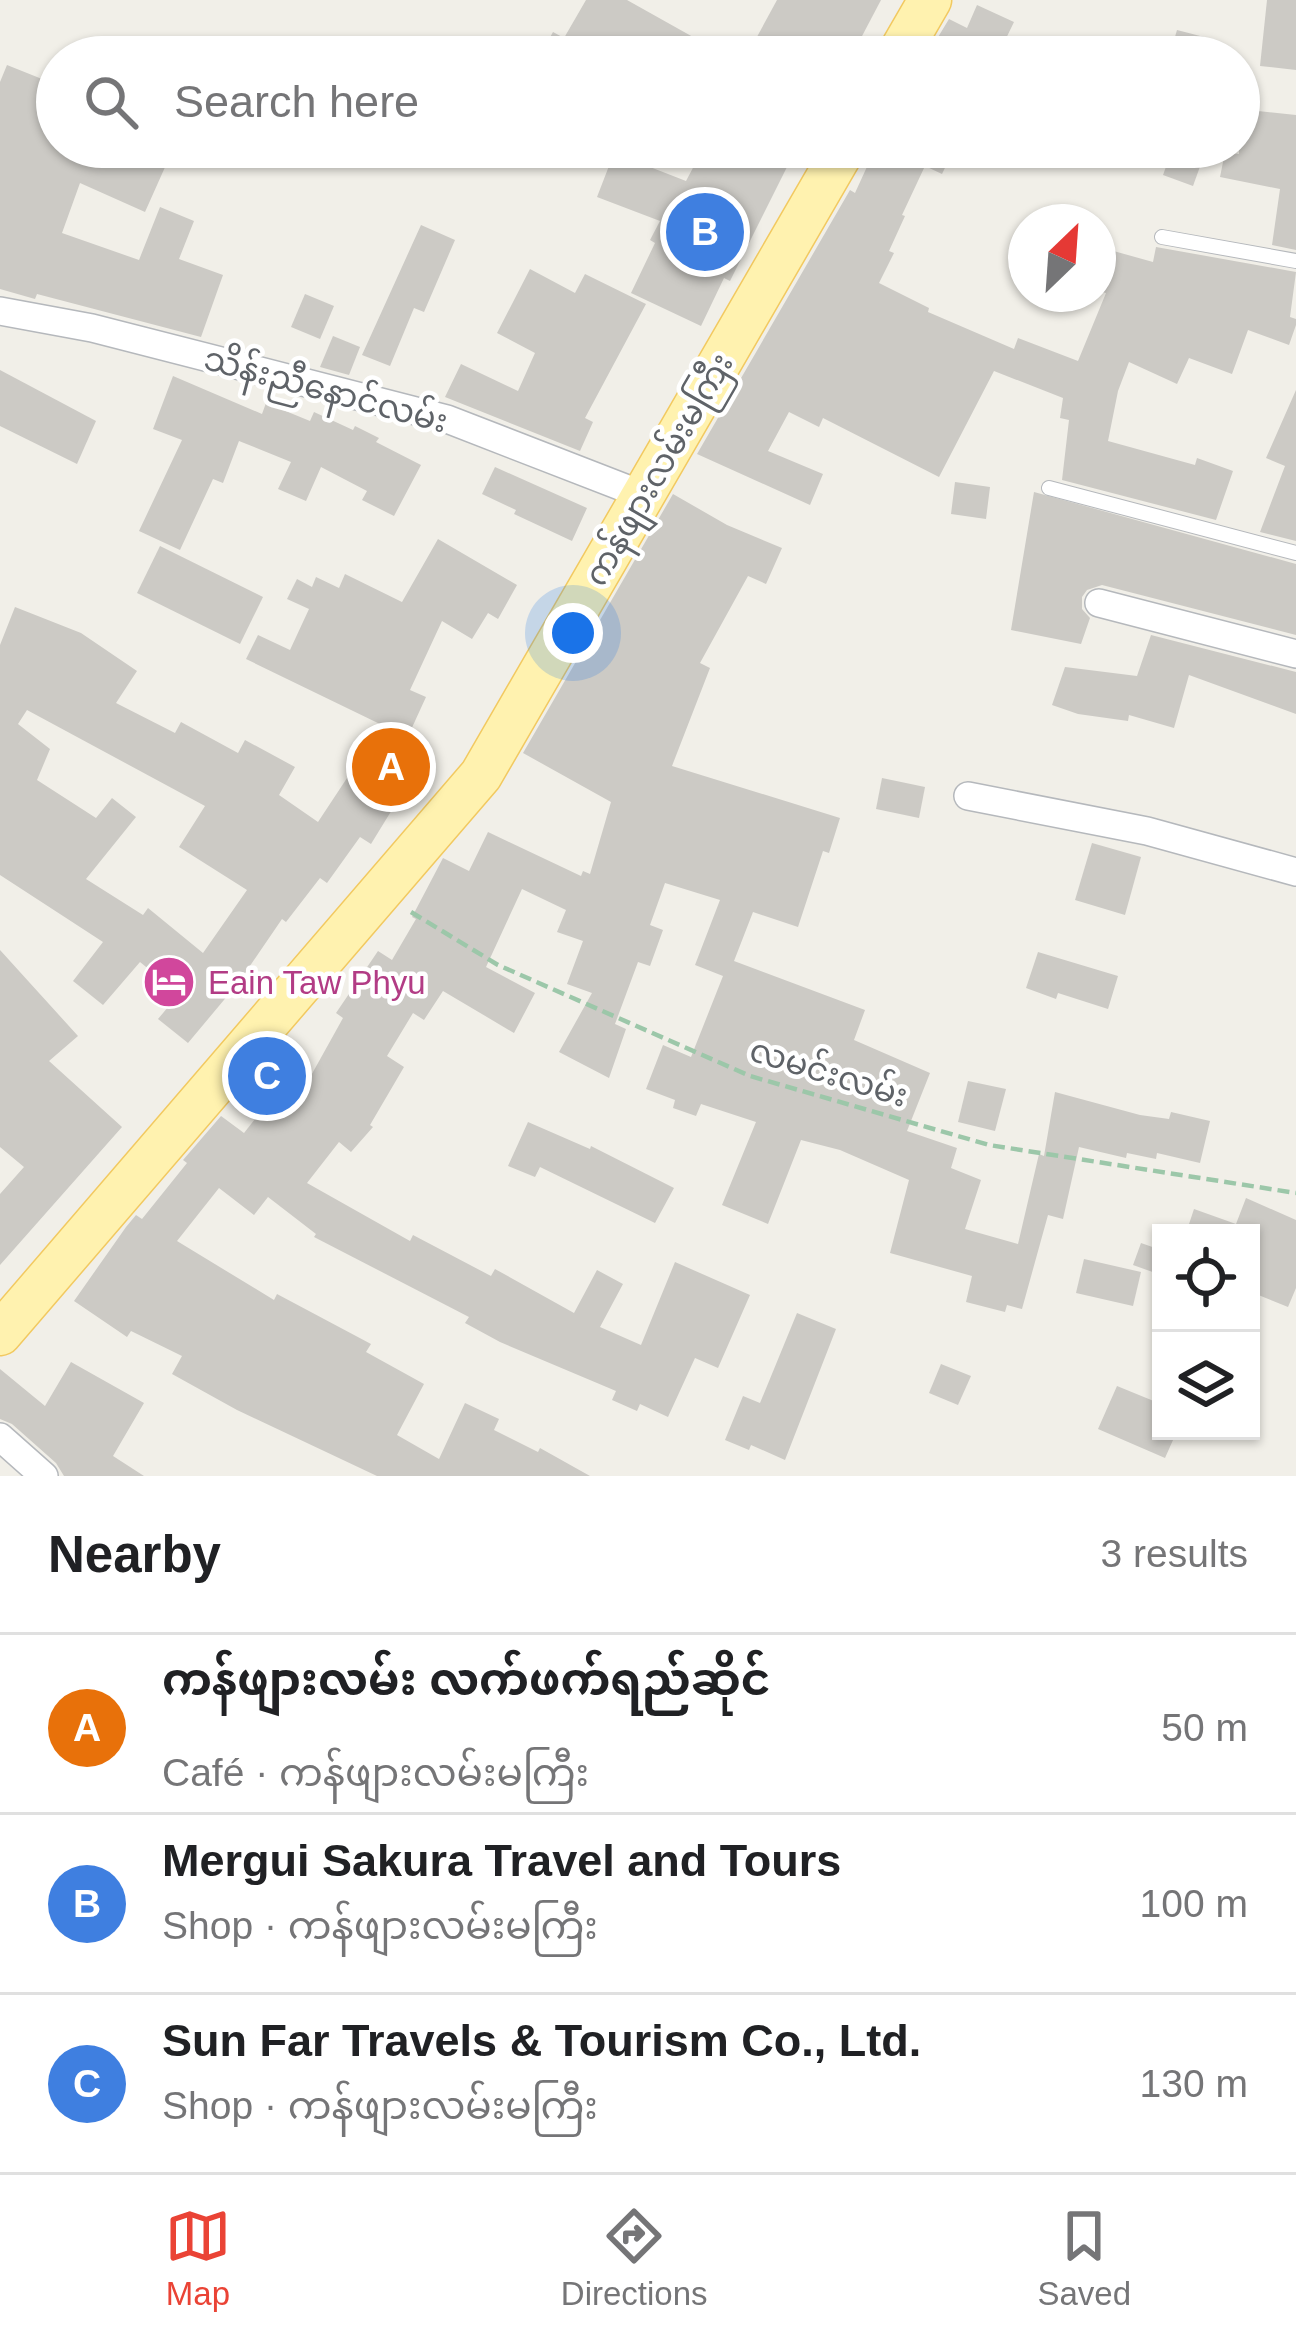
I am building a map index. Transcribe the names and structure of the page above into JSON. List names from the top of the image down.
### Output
{
  "streets": {
    "main road": ["ကန်ဖျားလမ်းမကြီး"],
    "street": ["သိန်းညီနောင်လမ်း"],
    "path": ["လမင်းလမ်း"]
  },
  "crossings": [
    ["သိန်းညီနောင်လမ်း", "ကန်ဖျားလမ်းမကြီး"],
    ["ကန်ဖျားလမ်းမကြီး", "လမင်းလမ်း"]
  ],
  "places": {
    "hotel": ["Eain Taw Phyu"]
  },
  "north": "top right",
  "page": {
    "search": "Search here",
    "pins": ["B", "A", "C"],
    "heading": ["Nearby", "3 results"],
    "list": [
      {
        "mark": "A",
        "name": "ကန်ဖျားလမ်း လက်ဖက်ရည်ဆိုင်",
        "note": "Café · ကန်ဖျားလမ်းမကြီး",
        "value": "50 m"
      },
      {
        "mark": "B",
        "name": "Mergui Sakura Travel and Tours",
        "note": "Shop · ကန်ဖျားလမ်းမကြီး",
        "value": "100 m"
      },
      {
        "mark": "C",
        "name": "Sun Far Travels & Tourism Co., Ltd.",
        "note": "Shop · ကန်ဖျားလမ်းမကြီး",
        "value": "130 m"
      }
    ],
    "nav": ["Map", "Directions", "Saved"]
  }
}
